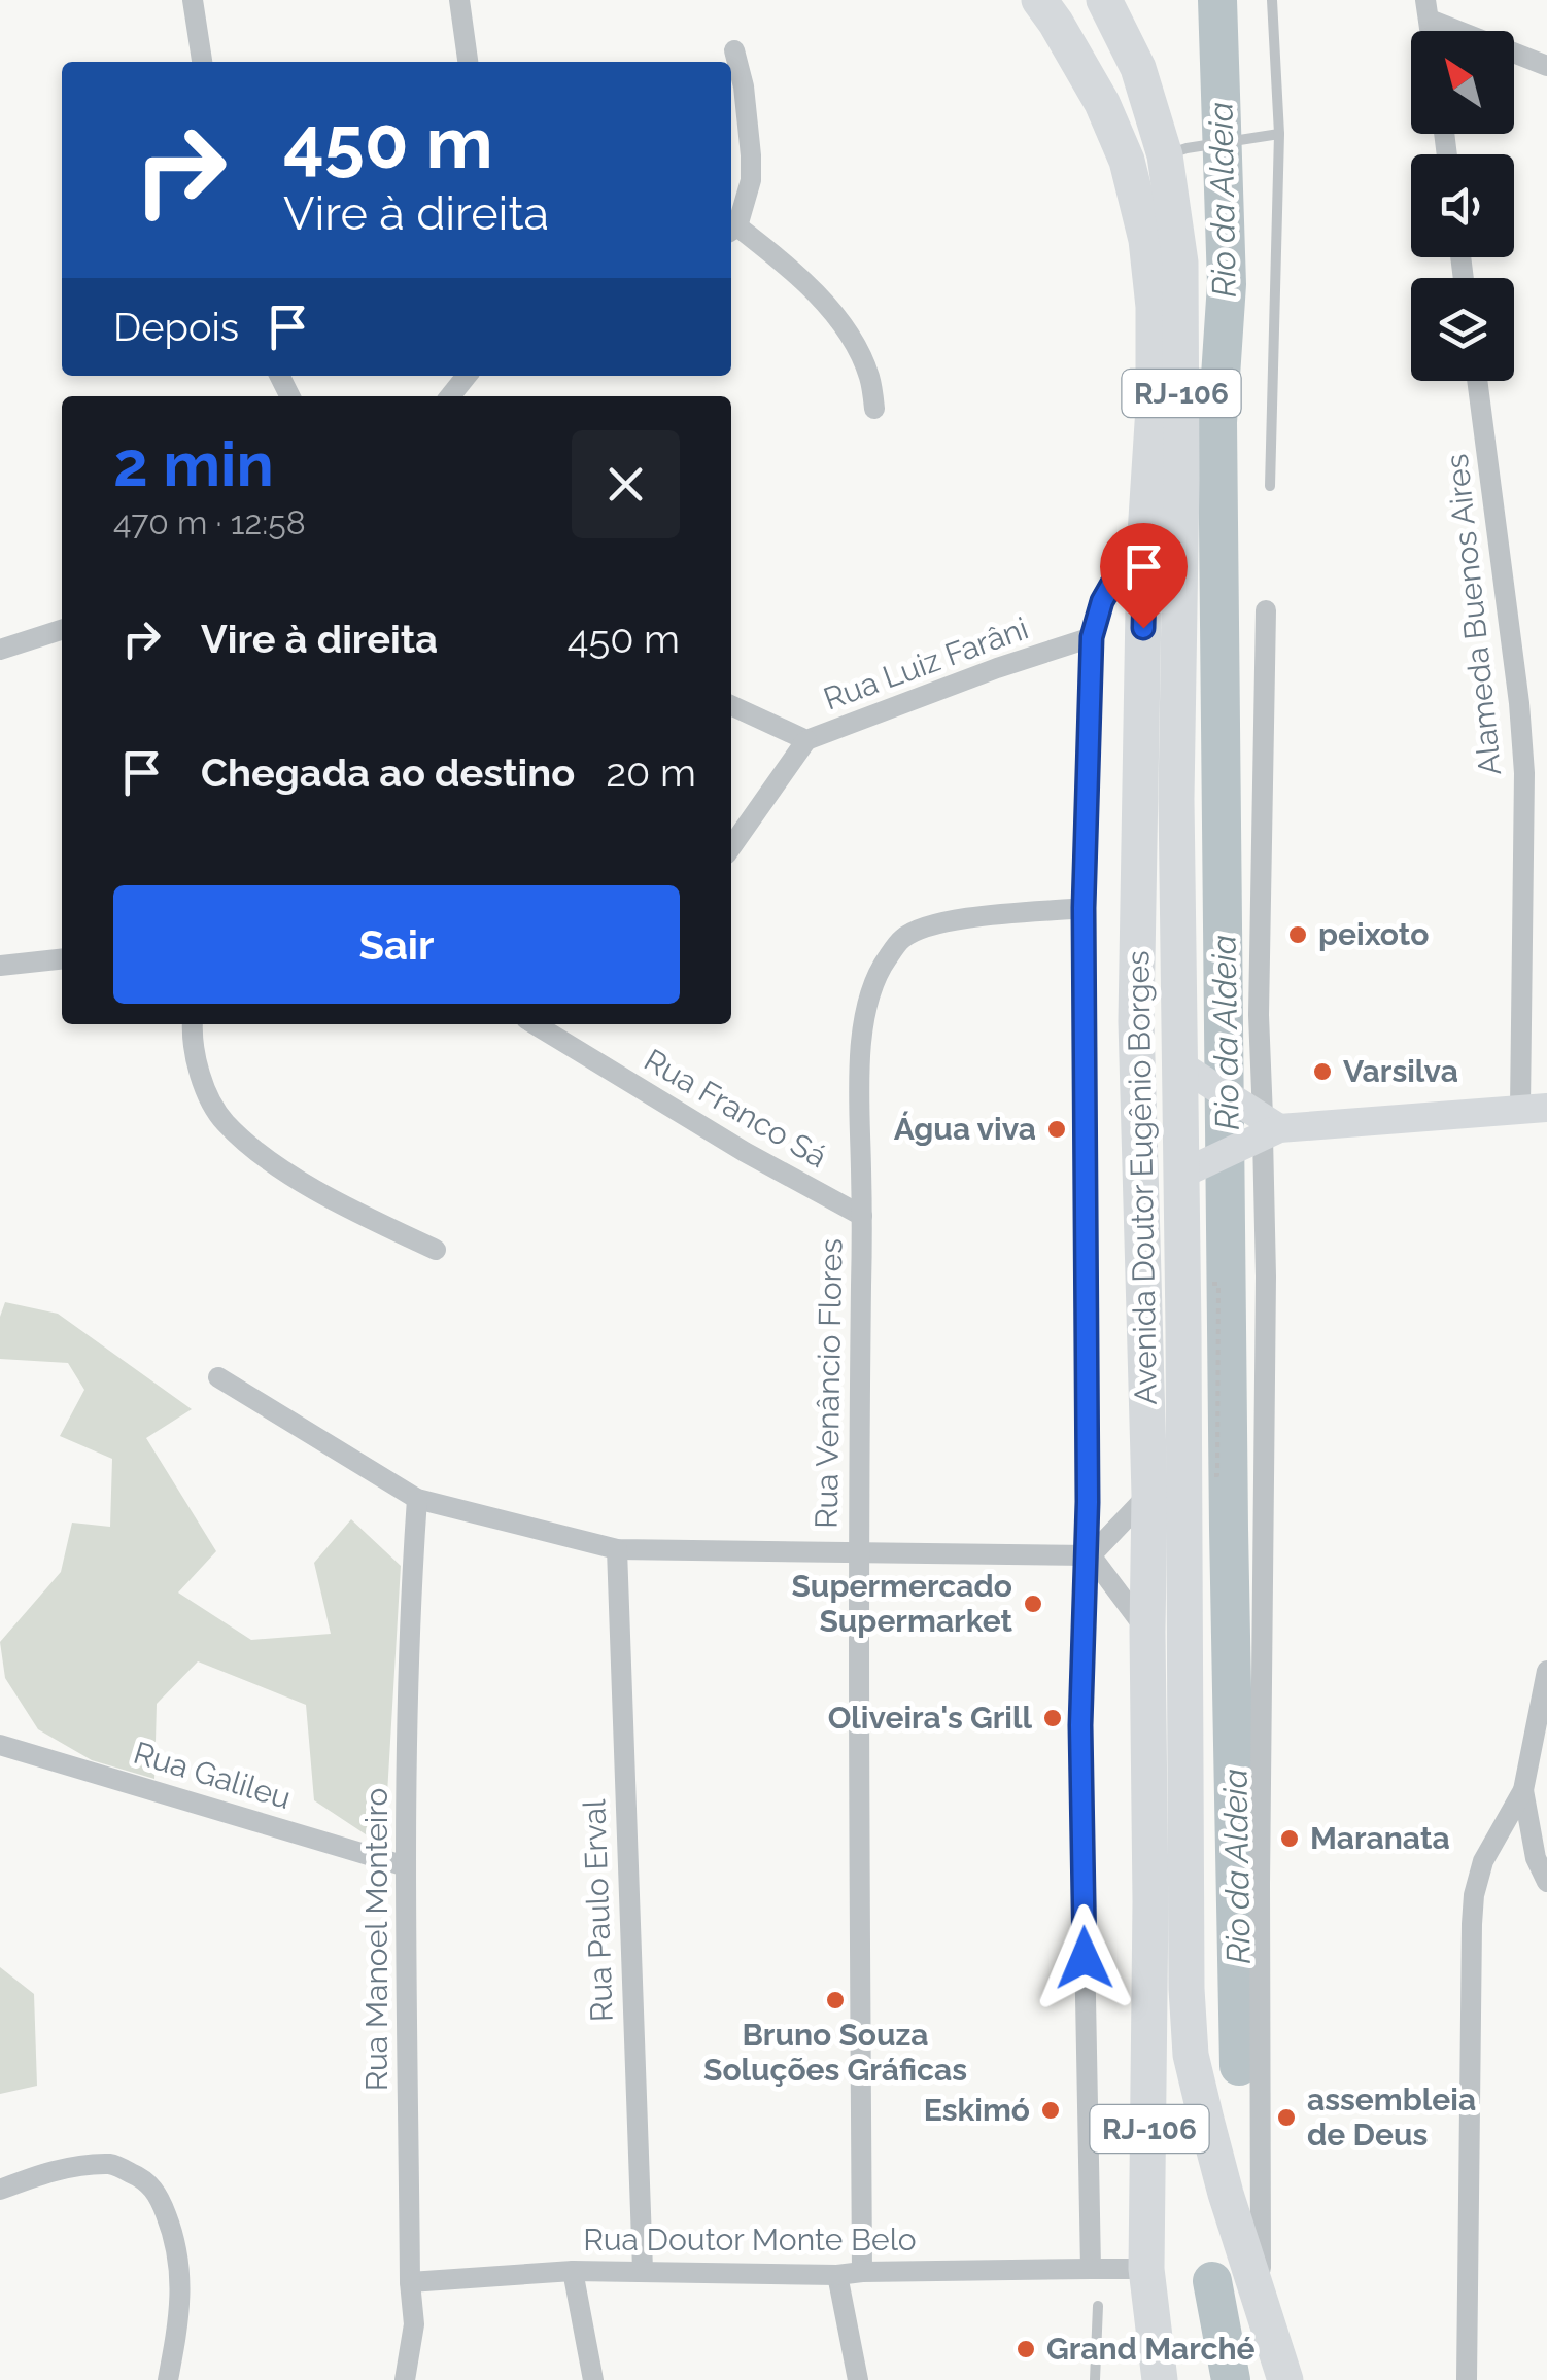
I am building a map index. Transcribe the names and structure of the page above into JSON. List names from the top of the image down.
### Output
{
  "streets": {
    "highway": ["RJ-106", "Avenida Doutor Eugênio Borges"],
    "street": [
      "Alameda Buenos Aires",
      "Rua Luiz Farâni",
      "Rua Franco Sá",
      "Rua Venâncio Flores",
      "Rua Galileu",
      "Rua Paulo Erval",
      "Rua Manoel Monteiro",
      "Rua Doutor Monte Belo"
    ]
  },
  "crossings": [
    ["Rua Franco Sá", "Rua Venâncio Flores"],
    ["Avenida Doutor Eugênio Borges", "Rua Doutor Monte Belo"],
    ["Rua Venâncio Flores", "Rua Doutor Monte Belo"],
    ["Rua Galileu", "Rua Manoel Monteiro"],
    ["Rua Paulo Erval", "Rua Doutor Monte Belo"],
    ["Rua Manoel Monteiro", "Rua Doutor Monte Belo"]
  ],
  "water": ["Rio da Aldeia"],
  "places": [
    "peixoto",
    "Varsilva",
    "Água viva",
    "Supermercado Supermarket",
    "Oliveira's Grill",
    "Maranata",
    "Bruno Souza Soluções Gráficas",
    "Eskimó",
    "assembleia de Deus",
    "Grand Marché"
  ],
  "north": "top left",
  "page": {
    "turn": ["450 m", "Vire à direita"],
    "then": "Depois",
    "heading": ["2 min", "470 m · 12:58"],
    "list": [
      {
        "name": "Vire à direita",
        "value": "450 m"
      },
      {
        "name": "Chegada ao destino",
        "value": "20 m"
      }
    ],
    "buttons": "Sair"
  }
}
